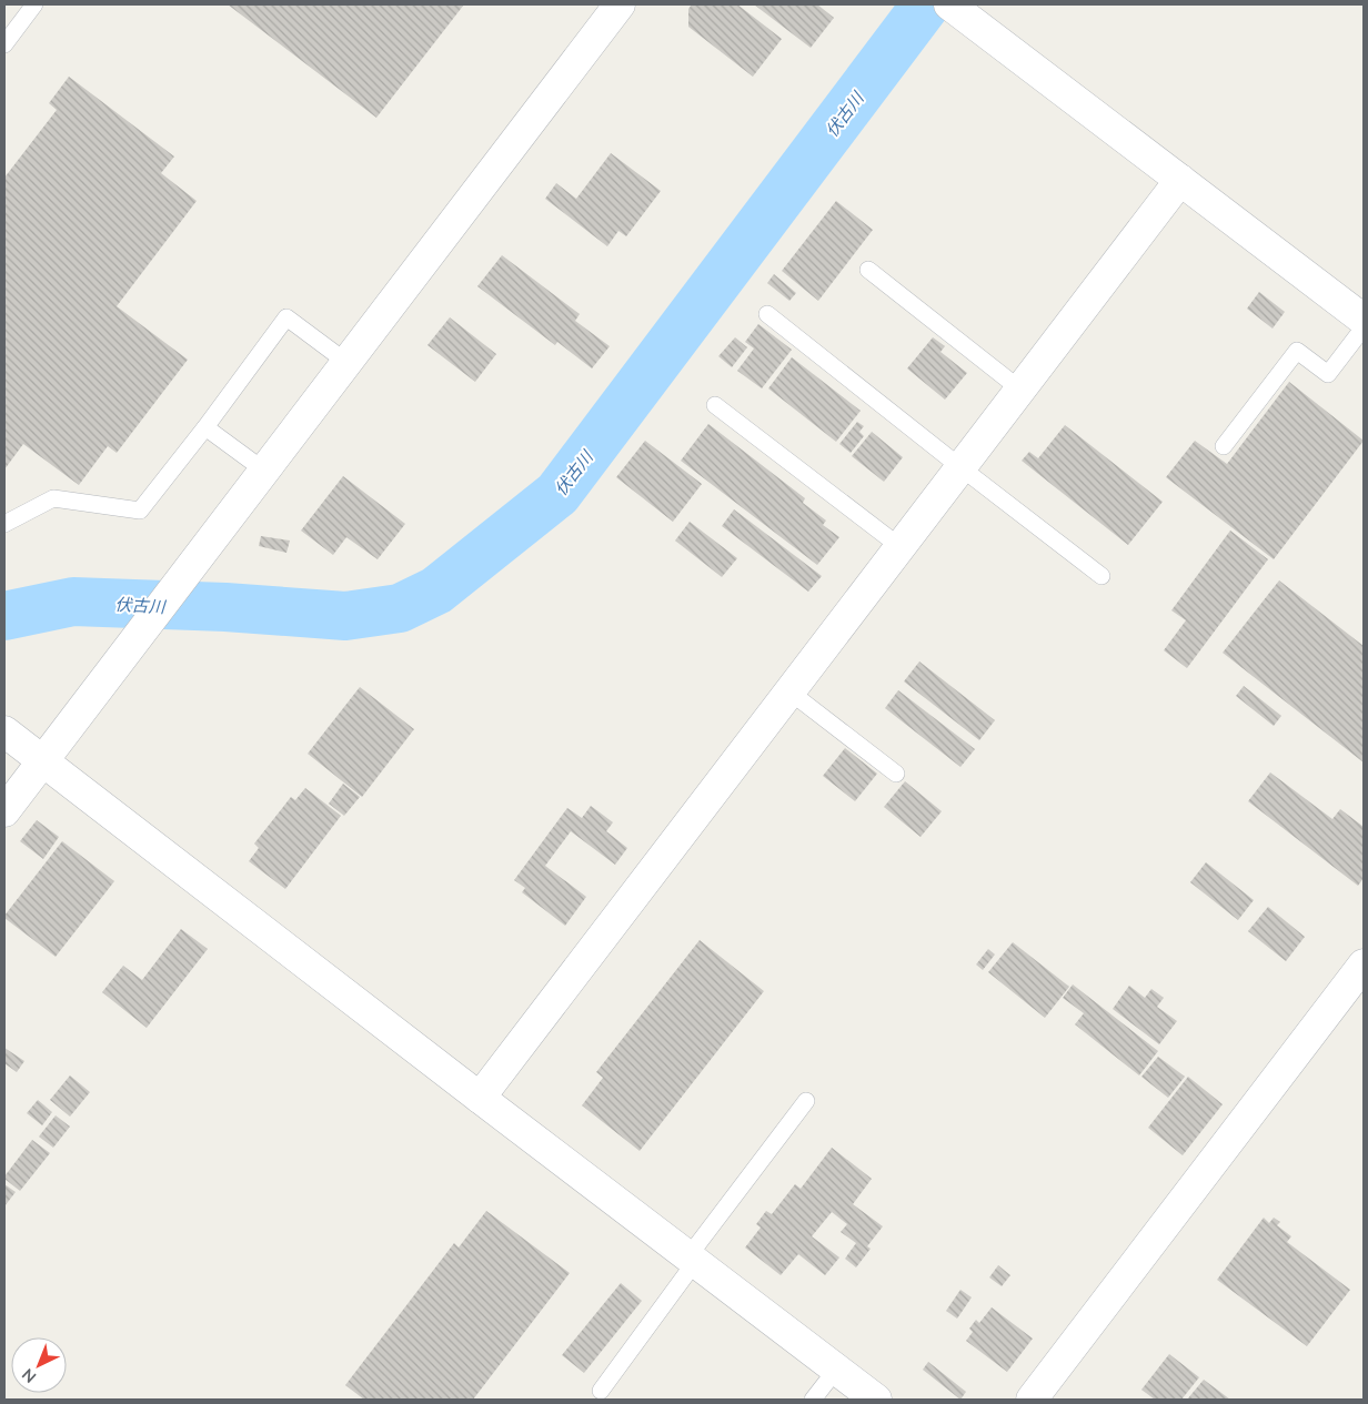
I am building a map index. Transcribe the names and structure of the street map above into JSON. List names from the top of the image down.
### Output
{
  "water": ["伏古川"],
  "north": "bottom left"
}
